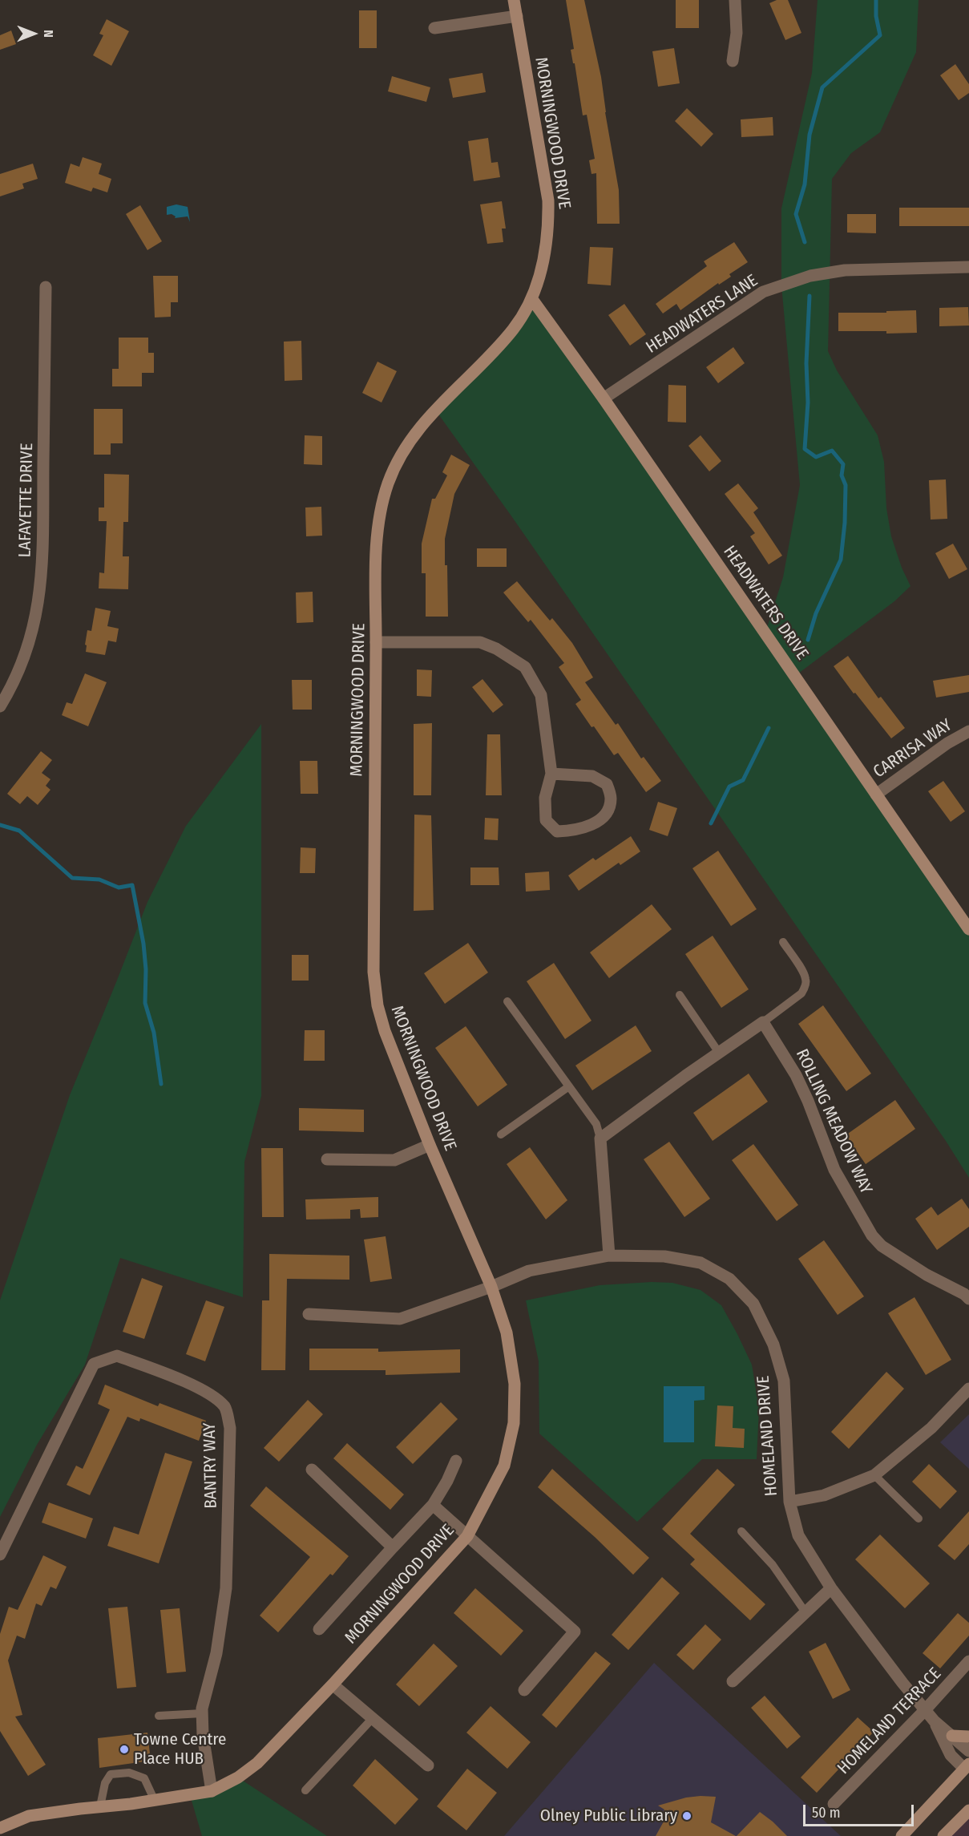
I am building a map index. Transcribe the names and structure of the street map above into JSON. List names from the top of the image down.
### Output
{
  "streets": {
    "street": [
      "MORNINGWOOD DRIVE",
      "HEADWATERS LANE",
      "LAFAYETTE DRIVE",
      "HEADWATERS DRIVE",
      "CARRISA WAY",
      "ROLLING MEADOW WAY",
      "HOMELAND DRIVE",
      "BANTRY WAY",
      "HOMELAND TERRACE"
    ]
  },
  "crossings": [
    ["MORNINGWOOD DRIVE", "HEADWATERS DRIVE"],
    ["MORNINGWOOD DRIVE", "HOMELAND DRIVE"],
    ["MORNINGWOOD DRIVE", "BANTRY WAY"],
    ["HEADWATERS LANE", "HEADWATERS DRIVE"],
    ["HEADWATERS DRIVE", "CARRISA WAY"],
    ["HOMELAND DRIVE", "HOMELAND TERRACE"]
  ],
  "places": ["Towne Centre Place HUB", "Olney Public Library"],
  "scale_bar": "50 m",
  "north": "right"
}
